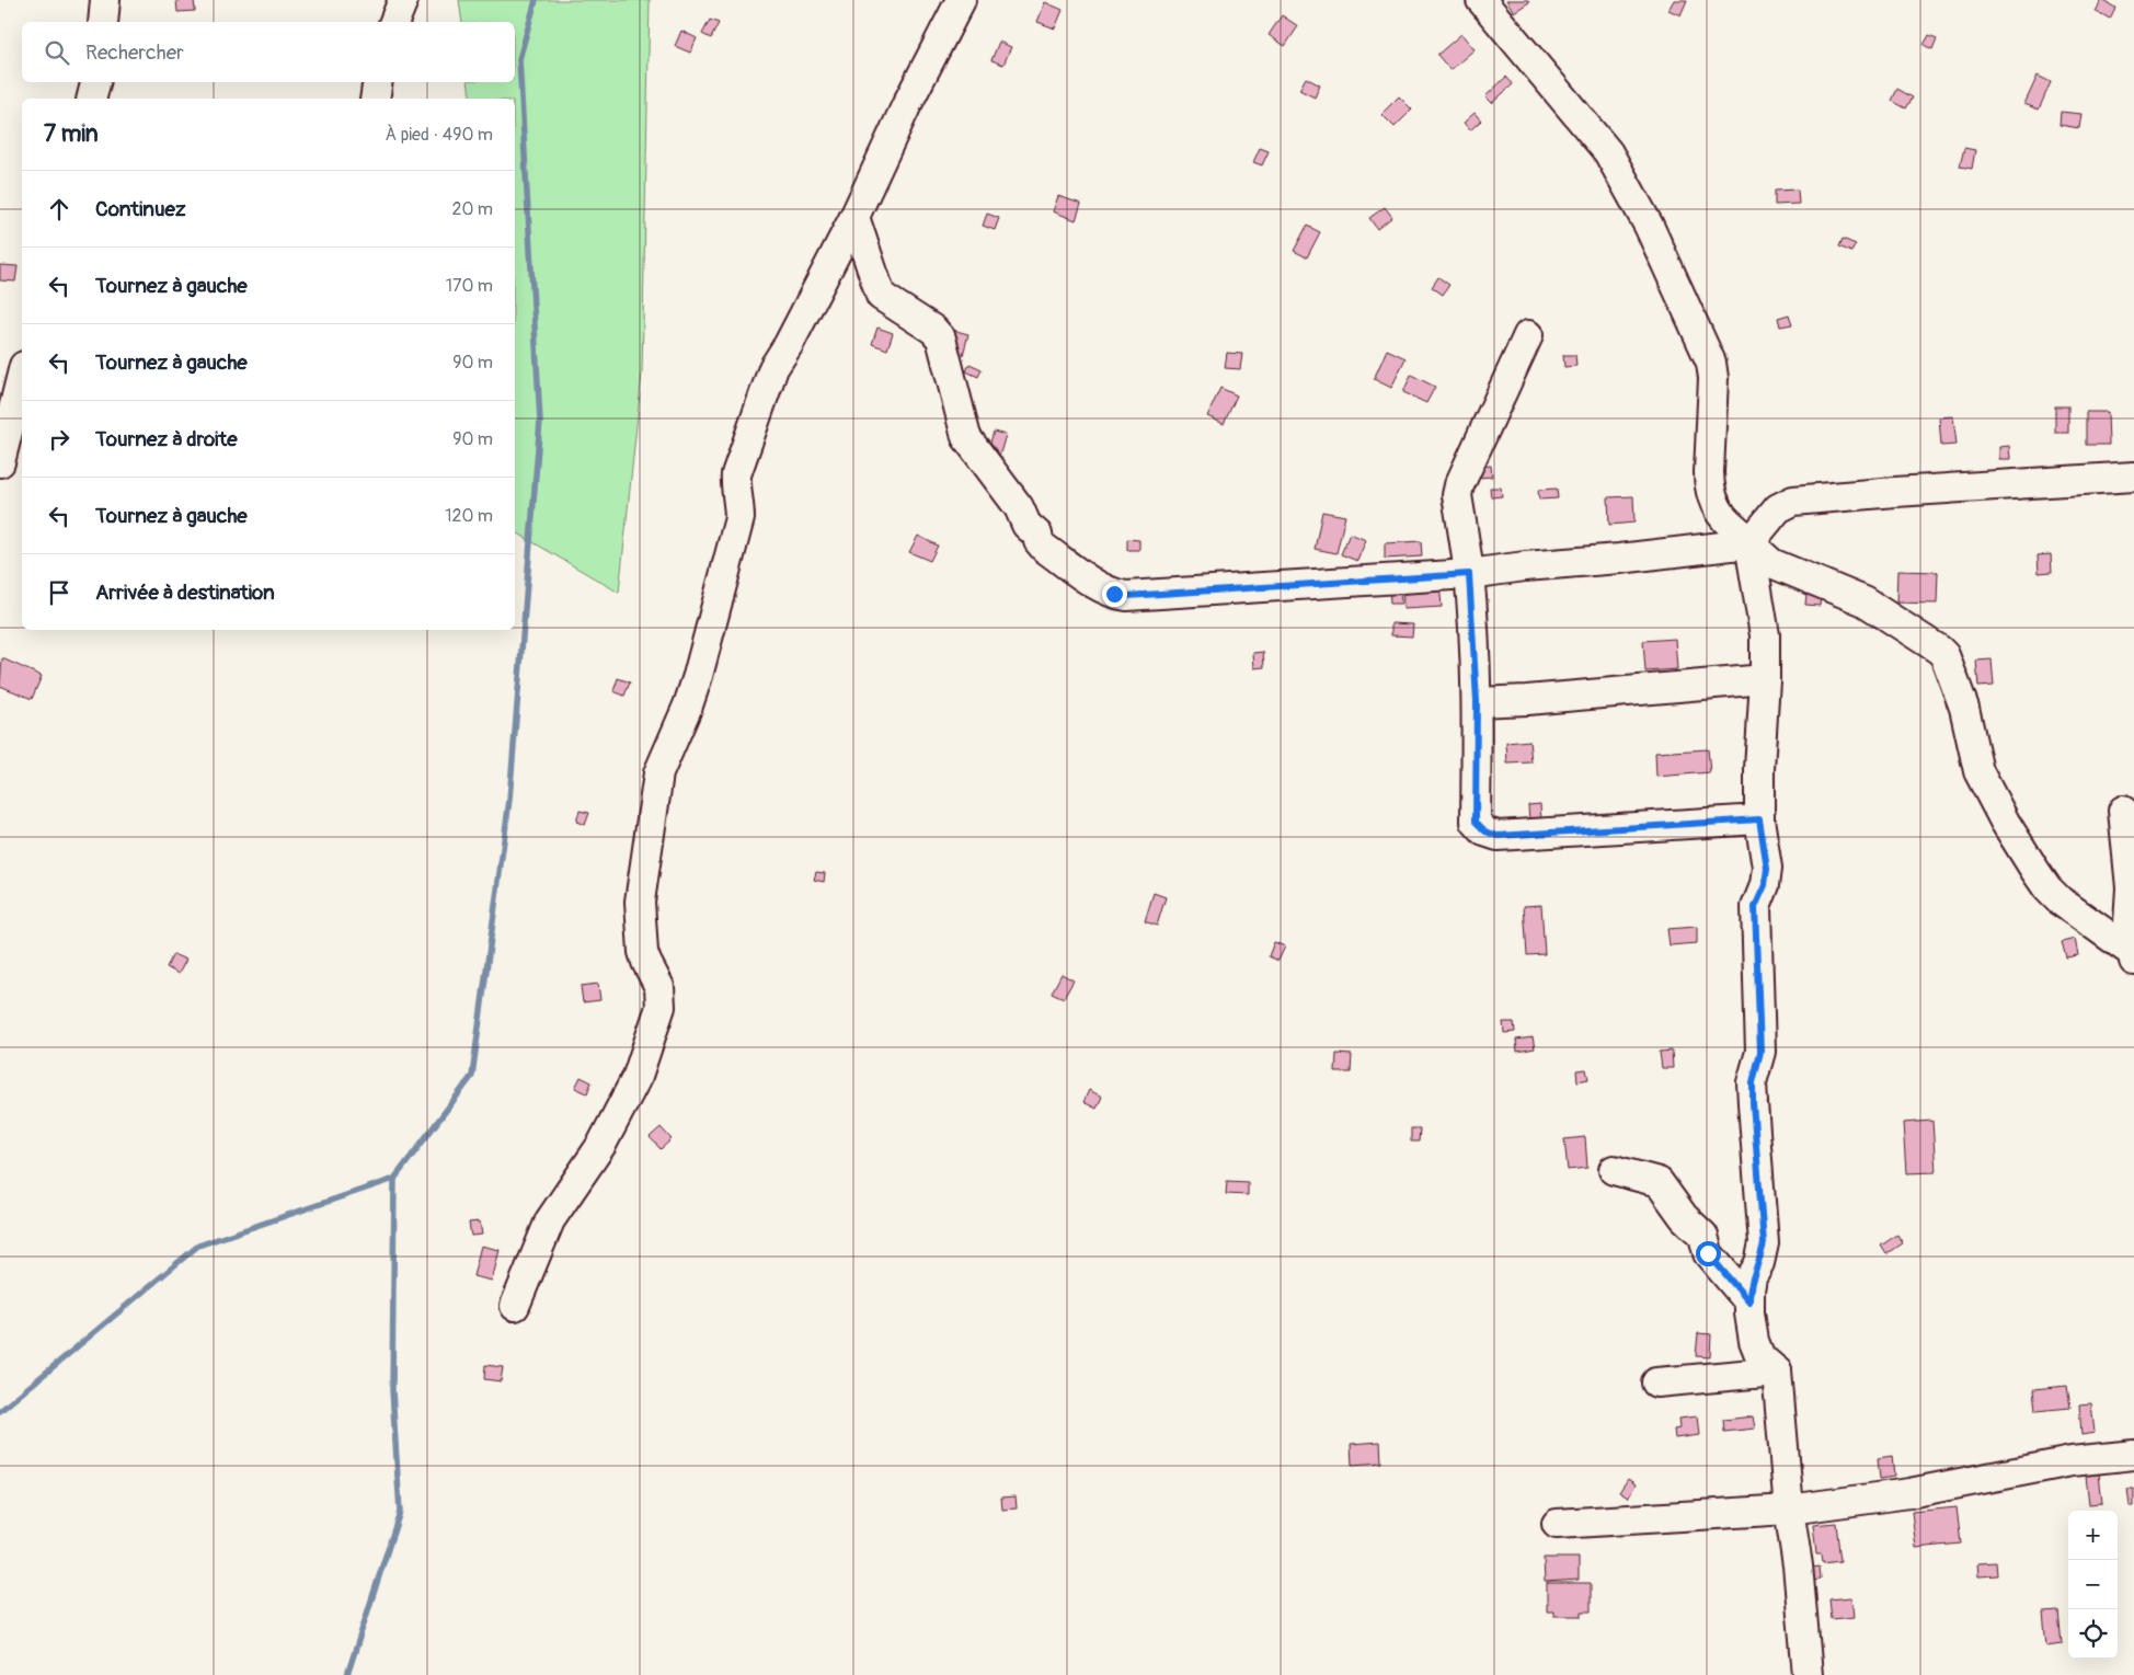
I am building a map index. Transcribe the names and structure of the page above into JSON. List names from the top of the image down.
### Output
{
  "page": {
    "search": "Rechercher",
    "heading": ["7 min", "À pied · 490 m"],
    "list": [
      ["Continuez", "20 m"],
      ["Tournez à gauche", "170 m"],
      ["Tournez à gauche", "90 m"],
      ["Tournez à droite", "90 m"],
      ["Tournez à gauche", "120 m"],
      "Arrivée à destination"
    ],
    "map_buttons": ["+", "−"]
  }
}
